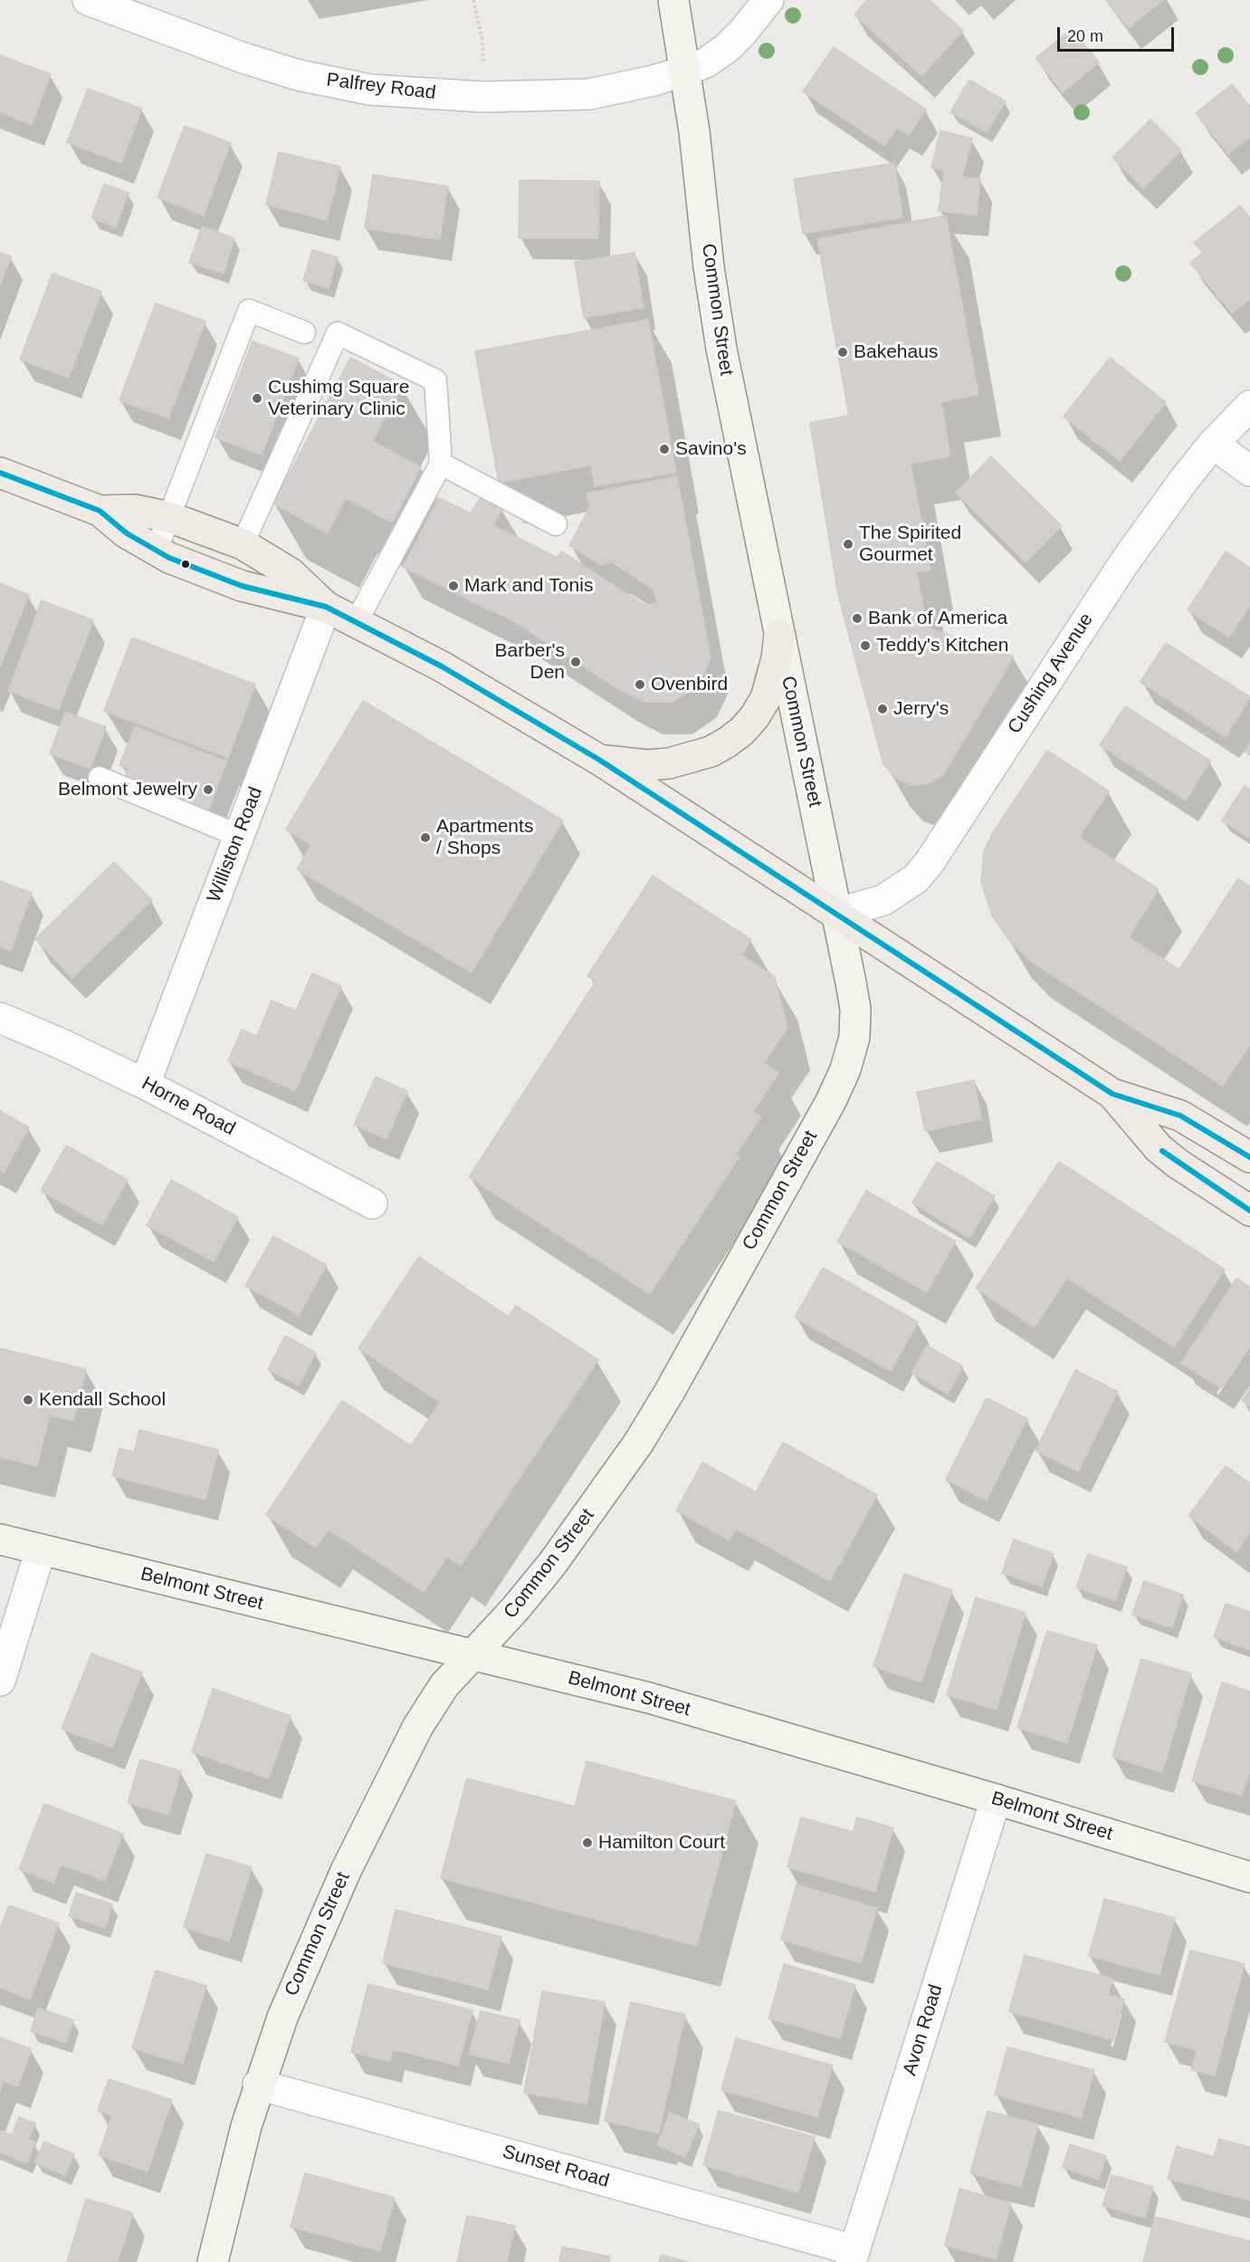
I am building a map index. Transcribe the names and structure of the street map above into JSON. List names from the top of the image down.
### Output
{
  "streets": {
    "main road": ["Common Street", "Belmont Street"],
    "street": [
      "Palfrey Road",
      "Cushing Avenue",
      "Williston Road",
      "Horne Road",
      "Avon Road",
      "Sunset Road"
    ]
  },
  "crossings": [
    ["Palfrey Road", "Common Street"],
    ["Common Street", "Cushing Avenue"],
    ["Common Street", "Belmont Street"],
    ["Common Street", "Sunset Road"],
    ["Williston Road", "Horne Road"],
    ["Belmont Street", "Avon Road"],
    ["Avon Road", "Sunset Road"]
  ],
  "places": [
    "Bakehaus",
    "Cushimg Square Veterinary Clinic",
    "Savino's",
    "The Spirited Gourmet",
    "Mark and Tonis",
    "Bank of America",
    "Teddy's Kitchen",
    "Barber's Den",
    "Ovenbird",
    "Jerry's",
    "Belmont Jewelry",
    "Apartments / Shops",
    "Kendall School",
    "Hamilton Court"
  ],
  "scale_bar": "20 m"
}
